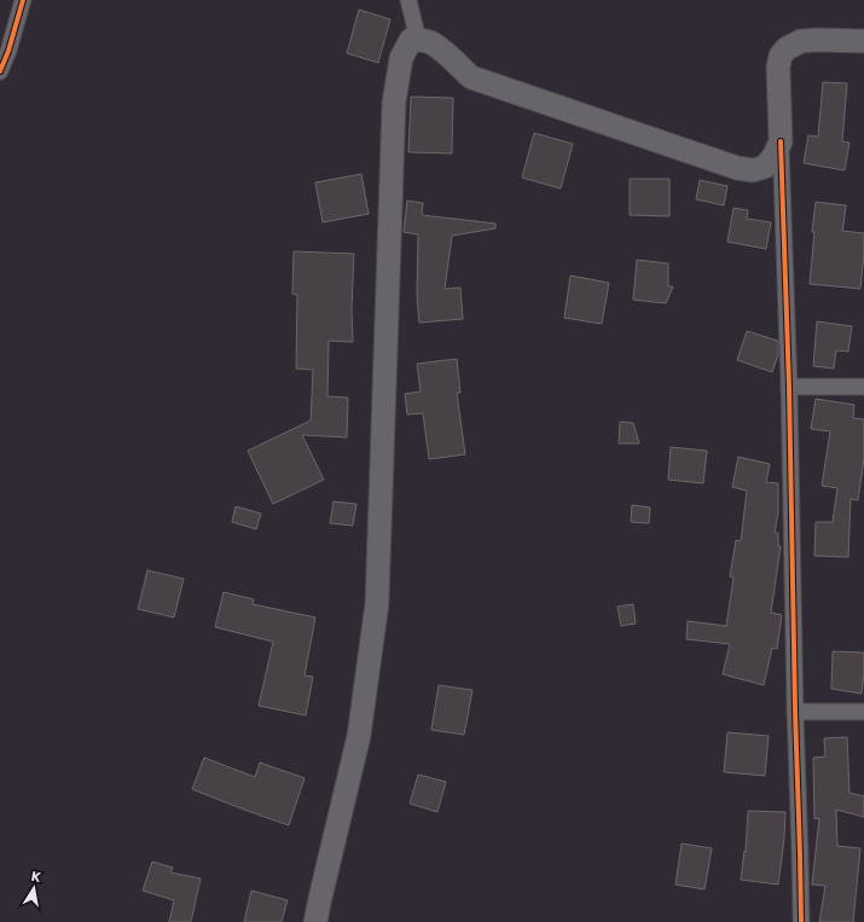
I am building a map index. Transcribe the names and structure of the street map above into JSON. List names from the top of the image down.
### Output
{
  "north": "top"
}
